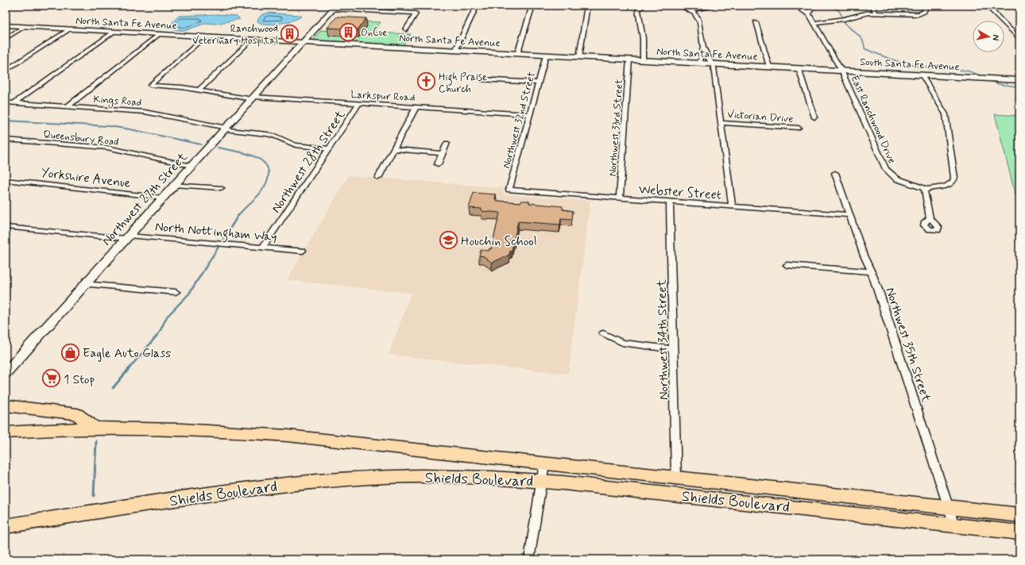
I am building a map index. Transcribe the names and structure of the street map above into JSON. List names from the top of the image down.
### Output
{
  "streets": {
    "main road": [
      "North Santa Fe Avenue",
      "South Santa Fe Avenue",
      "Northwest 27th Street",
      "Shields Boulevard"
    ],
    "street": [
      "Larkspur Road",
      "Kings Road",
      "Victorian Drive",
      "East Ranchwood Drive",
      "Northwest 32nd Street",
      "Northwest 33rd Street",
      "Queensbury Road",
      "Northwest 28th Street",
      "Yorkshire Avenue",
      "Webster Street",
      "North Nottingham Way",
      "Northwest 34th Street",
      "Northwest 35th Street"
    ]
  },
  "crossings": [
    ["North Santa Fe Avenue", "South Santa Fe Avenue"],
    ["North Santa Fe Avenue", "Larkspur Road"],
    ["North Santa Fe Avenue", "Northwest 32nd Street"],
    ["North Santa Fe Avenue", "Northwest 33rd Street"],
    ["North Santa Fe Avenue", "Northwest 27th Street"],
    ["South Santa Fe Avenue", "East Ranchwood Drive"],
    ["Larkspur Road", "Northwest 32nd Street"],
    ["Larkspur Road", "Northwest 28th Street"],
    ["Larkspur Road", "Northwest 27th Street"],
    ["Kings Road", "Northwest 28th Street"],
    ["Kings Road", "Northwest 27th Street"],
    ["Northwest 32nd Street", "Webster Street"],
    ["Northwest 33rd Street", "Webster Street"],
    ["Queensbury Road", "Northwest 27th Street"],
    ["Northwest 28th Street", "North Nottingham Way"],
    ["Yorkshire Avenue", "Northwest 27th Street"],
    ["Webster Street", "Northwest 34th Street"],
    ["Webster Street", "Northwest 35th Street"],
    ["Northwest 27th Street", "North Nottingham Way"],
    ["Northwest 34th Street", "Shields Boulevard"],
    ["Northwest 35th Street", "Shields Boulevard"]
  ],
  "places": {
    "building": ["OnCue", "Ranchwood Veterinary Hospital"],
    "church": ["High Praise Church"],
    "school or university": ["Houchin School"],
    "shop": ["Eagle Auto Glass"],
    "supermarket": ["1 Stop"]
  },
  "north": "right"
}
